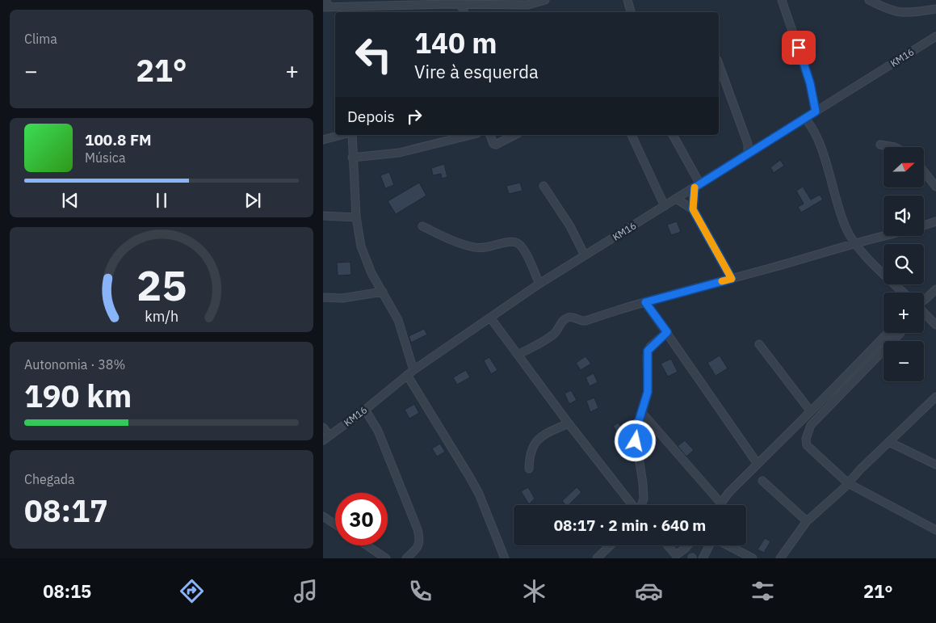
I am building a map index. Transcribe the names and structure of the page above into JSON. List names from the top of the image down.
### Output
{
  "streets": {
    "street": ["KM16"]
  },
  "north": "right",
  "page": {
    "tile": [
      "Clima",
      ["Autonomia · 38%", "190 km"],
      ["Chegada", "08:17"]
    ],
    "turn": ["140 m", "Vire à esquerda"],
    "heat": ["−", "21°", "+"],
    "then": "Depois",
    "song": ["100.8 FM", "Música"],
    "map_buttons": ["+", "−"],
    "limit": "30",
    "trip": "08:17 · 2 min · 640 m",
    "tabs": ["08:15", "21°"],
    "gauge": ["25", "km/h"]
  }
}
